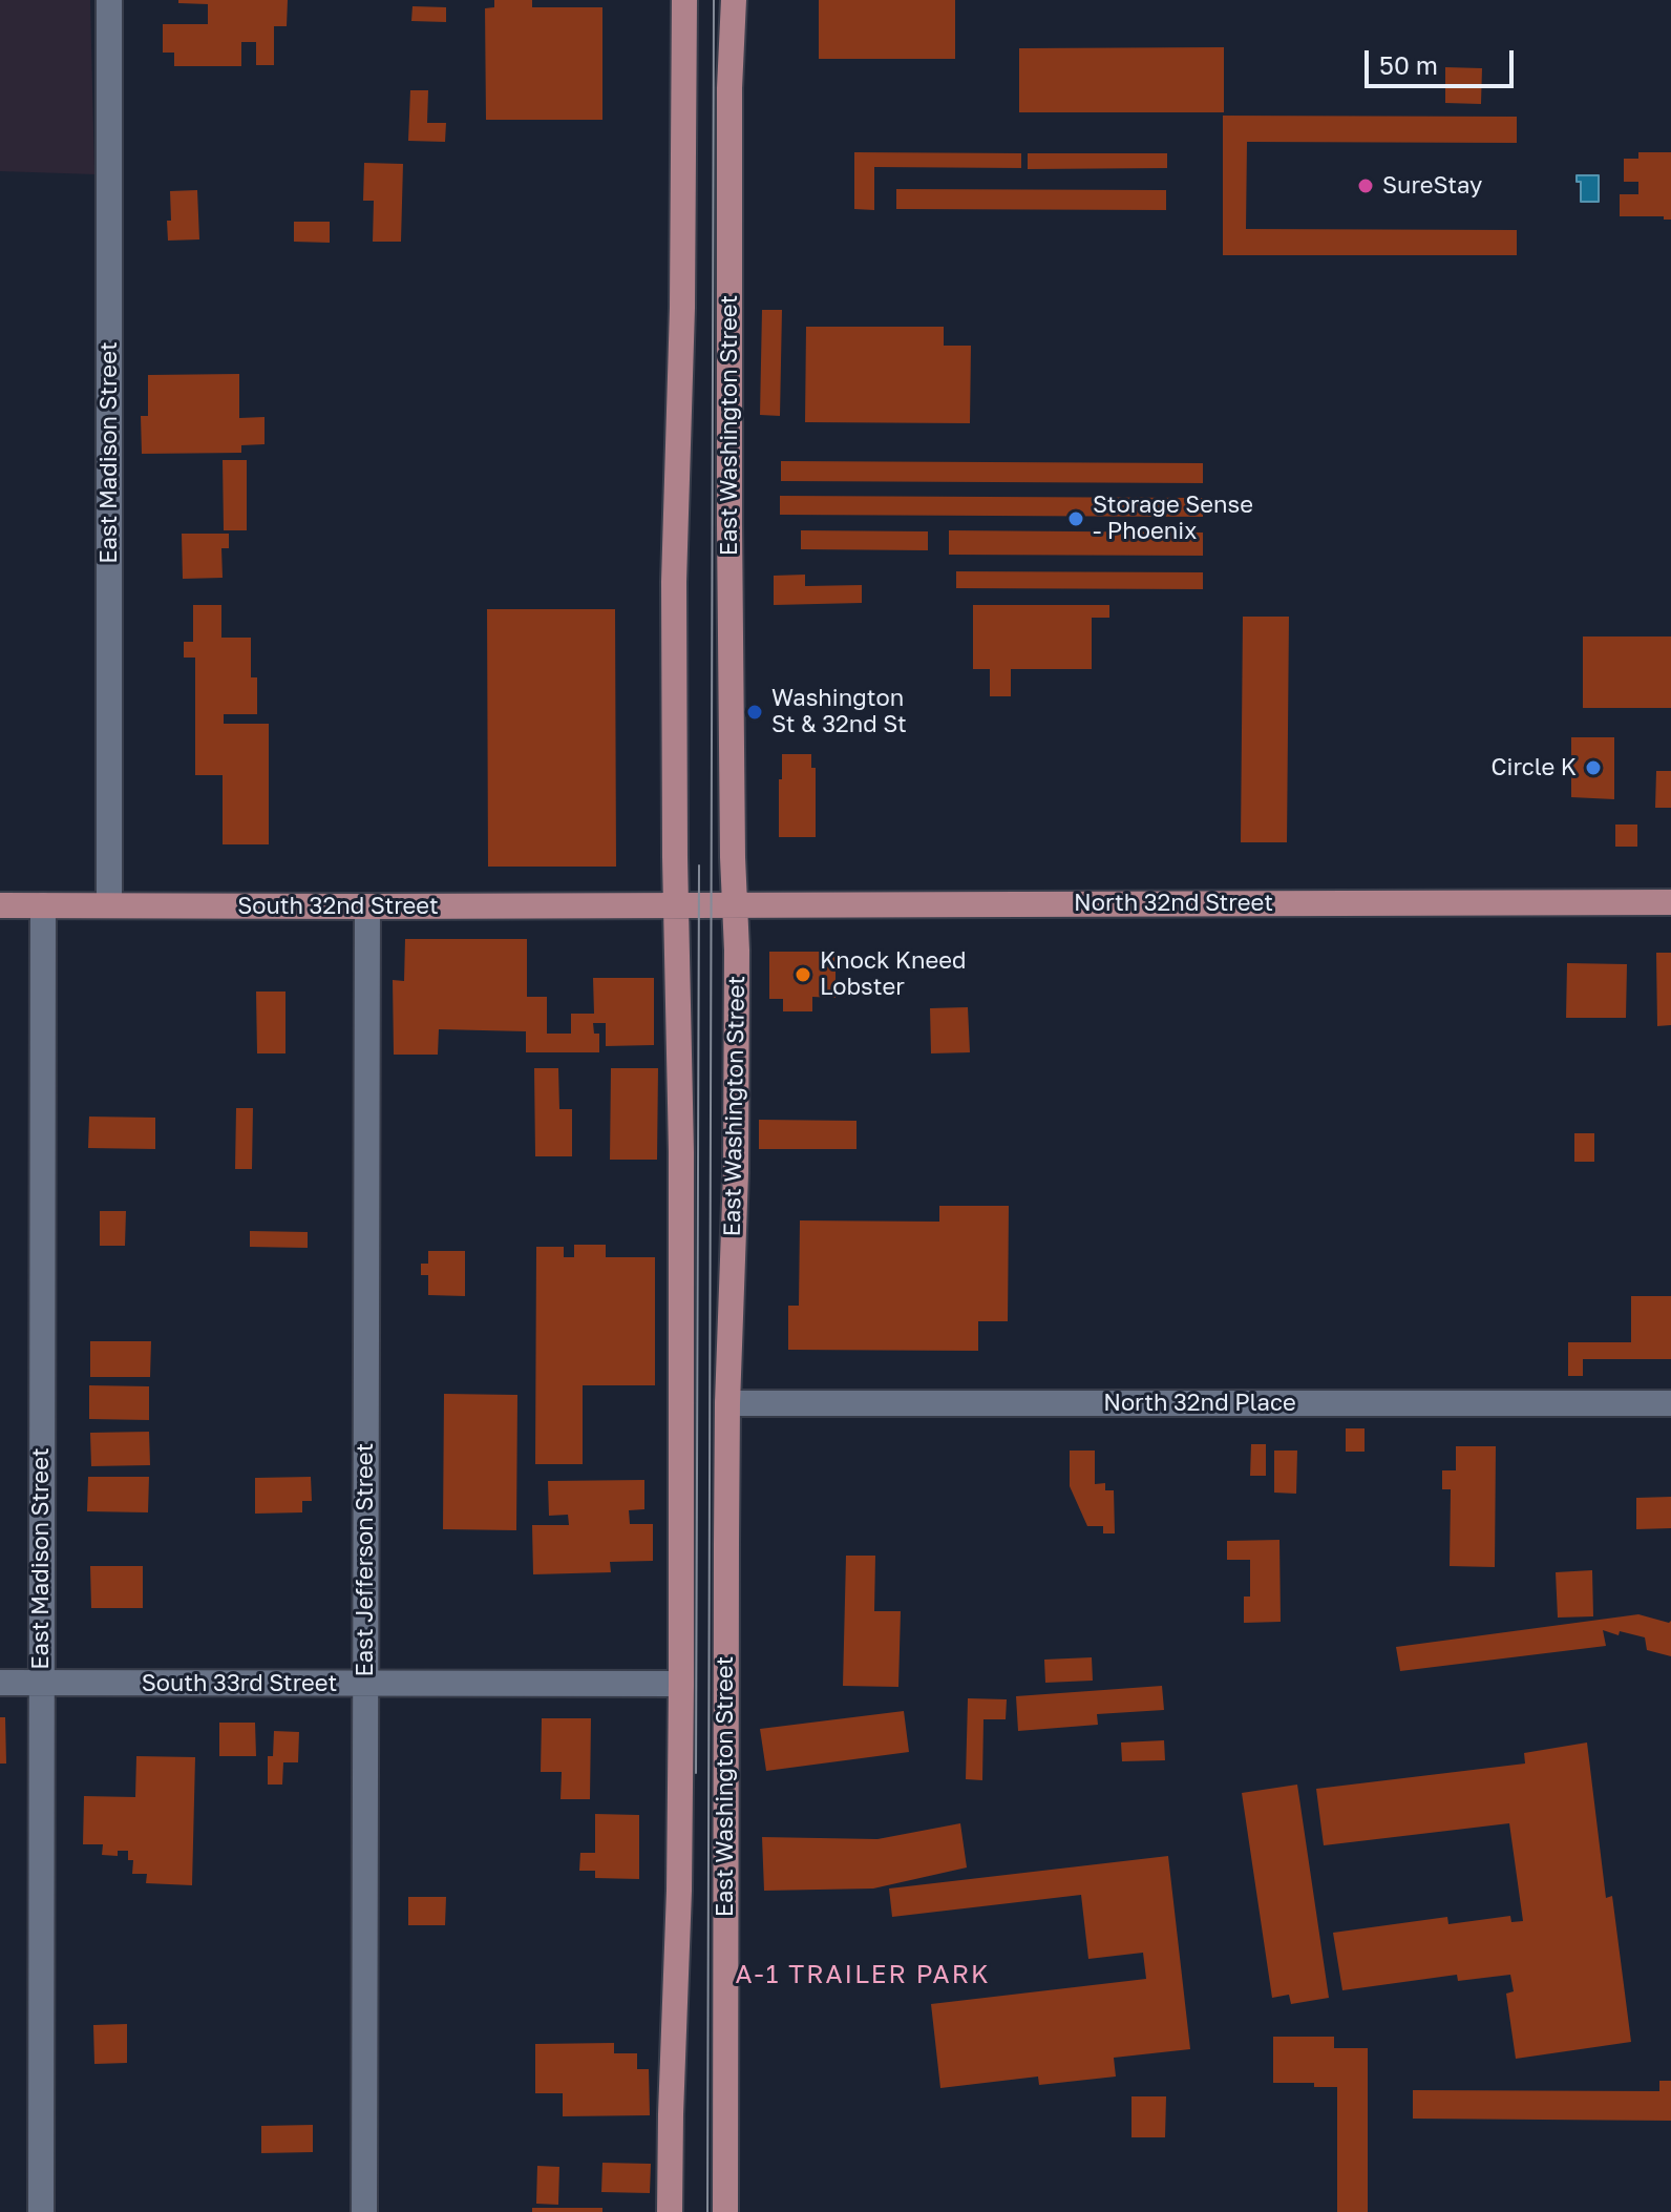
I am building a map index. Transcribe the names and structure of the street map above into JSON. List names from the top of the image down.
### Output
{
  "streets": {
    "main road": ["East Washington Street", "North 32nd Street", "South 32nd Street"],
    "street": [
      "East Madison Street",
      "North 32nd Place",
      "East Jefferson Street",
      "South 33rd Street"
    ]
  },
  "crossings": [
    ["East Washington Street", "North 32nd Street"],
    ["East Washington Street", "South 32nd Street"],
    ["East Washington Street", "North 32nd Place"],
    ["East Washington Street", "South 33rd Street"],
    ["East Madison Street", "South 32nd Street"],
    ["East Madison Street", "South 33rd Street"],
    ["North 32nd Street", "South 32nd Street"],
    ["South 32nd Street", "East Jefferson Street"],
    ["East Jefferson Street", "South 33rd Street"]
  ],
  "districts": ["A-1 TRAILER PARK"],
  "places": [
    "SureStay",
    "Storage Sense - Phoenix",
    "Washington St & 32nd St",
    "Circle K",
    "Knock Kneed Lobster"
  ],
  "scale_bar": "50 m"
}
